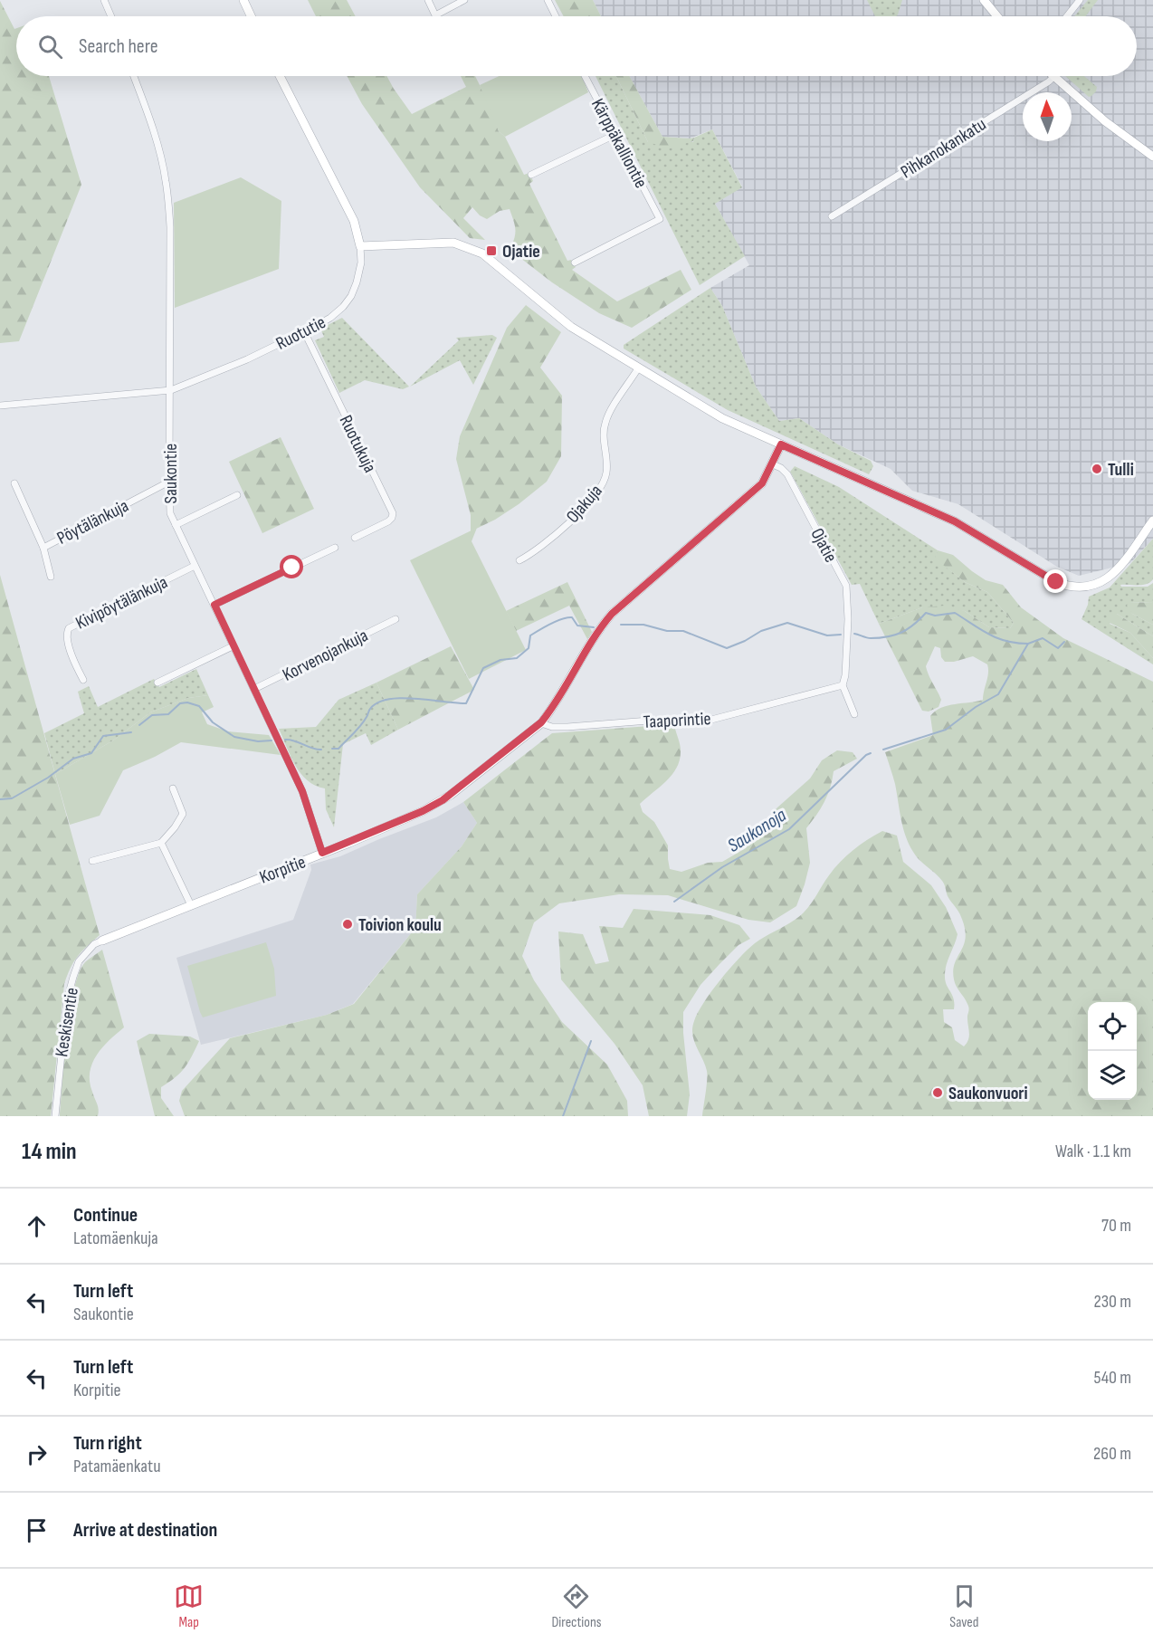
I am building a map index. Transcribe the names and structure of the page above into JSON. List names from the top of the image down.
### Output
{
  "streets": {
    "street": [
      "Kärppäkalliontie",
      "Pihkanokankatu",
      "Ruotutie",
      "Ruotukuja",
      "Saukontie",
      "Ojakuja",
      "Pöytälänkuja",
      "Ojatie",
      "Kivipöytälänkuja",
      "Korvenojankuja",
      "Taaporintie",
      "Korpitie",
      "Keskisentie"
    ]
  },
  "crossings": [
    ["Ruotutie", "Ruotukuja"],
    ["Ruotutie", "Saukontie"],
    ["Saukontie", "Pöytälänkuja"],
    ["Saukontie", "Kivipöytälänkuja"],
    ["Saukontie", "Korvenojankuja"],
    ["Saukontie", "Korpitie"],
    ["Ojatie", "Taaporintie"],
    ["Ojatie", "Korpitie"],
    ["Taaporintie", "Korpitie"],
    ["Korpitie", "Keskisentie"]
  ],
  "water": ["Saukonoja"],
  "places": {
    "transit": ["Ojatie"],
    "other": ["Tulli", "Toivion koulu", "Saukonvuori"]
  },
  "north": "top",
  "page": {
    "search": "Search here",
    "heading": ["14 min", "Walk · 1.1 km"],
    "list": [
      ["Continue", "Latomäenkuja", "70 m"],
      ["Turn left", "Saukontie", "230 m"],
      ["Turn left", "Korpitie", "540 m"],
      ["Turn right", "Patamäenkatu", "260 m"],
      "Arrive at destination"
    ],
    "nav": ["Map", "Directions", "Saved"]
  }
}
